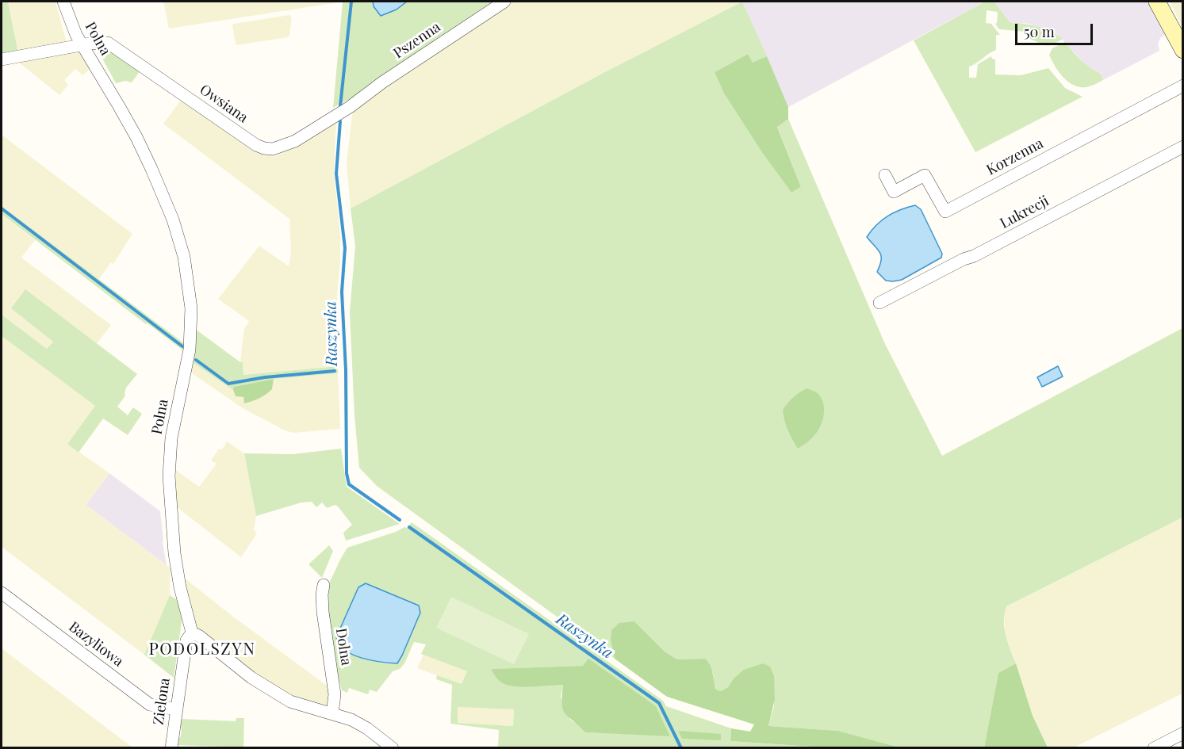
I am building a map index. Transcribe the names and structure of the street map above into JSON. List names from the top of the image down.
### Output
{
  "streets": {
    "street": [
      "Polna",
      "Pszenna",
      "Owsiana",
      "Korzenna",
      "Lukrecji",
      "Bazyliowa",
      "Dolna",
      "Zielona"
    ]
  },
  "crossings": [
    ["Polna", "Owsiana"],
    ["Polna", "Zielona"],
    ["Pszenna", "Owsiana"],
    ["Bazyliowa", "Zielona"]
  ],
  "districts": ["PODOLSZYN"],
  "water": ["Raszynka"],
  "scale_bar": "50 m"
}
